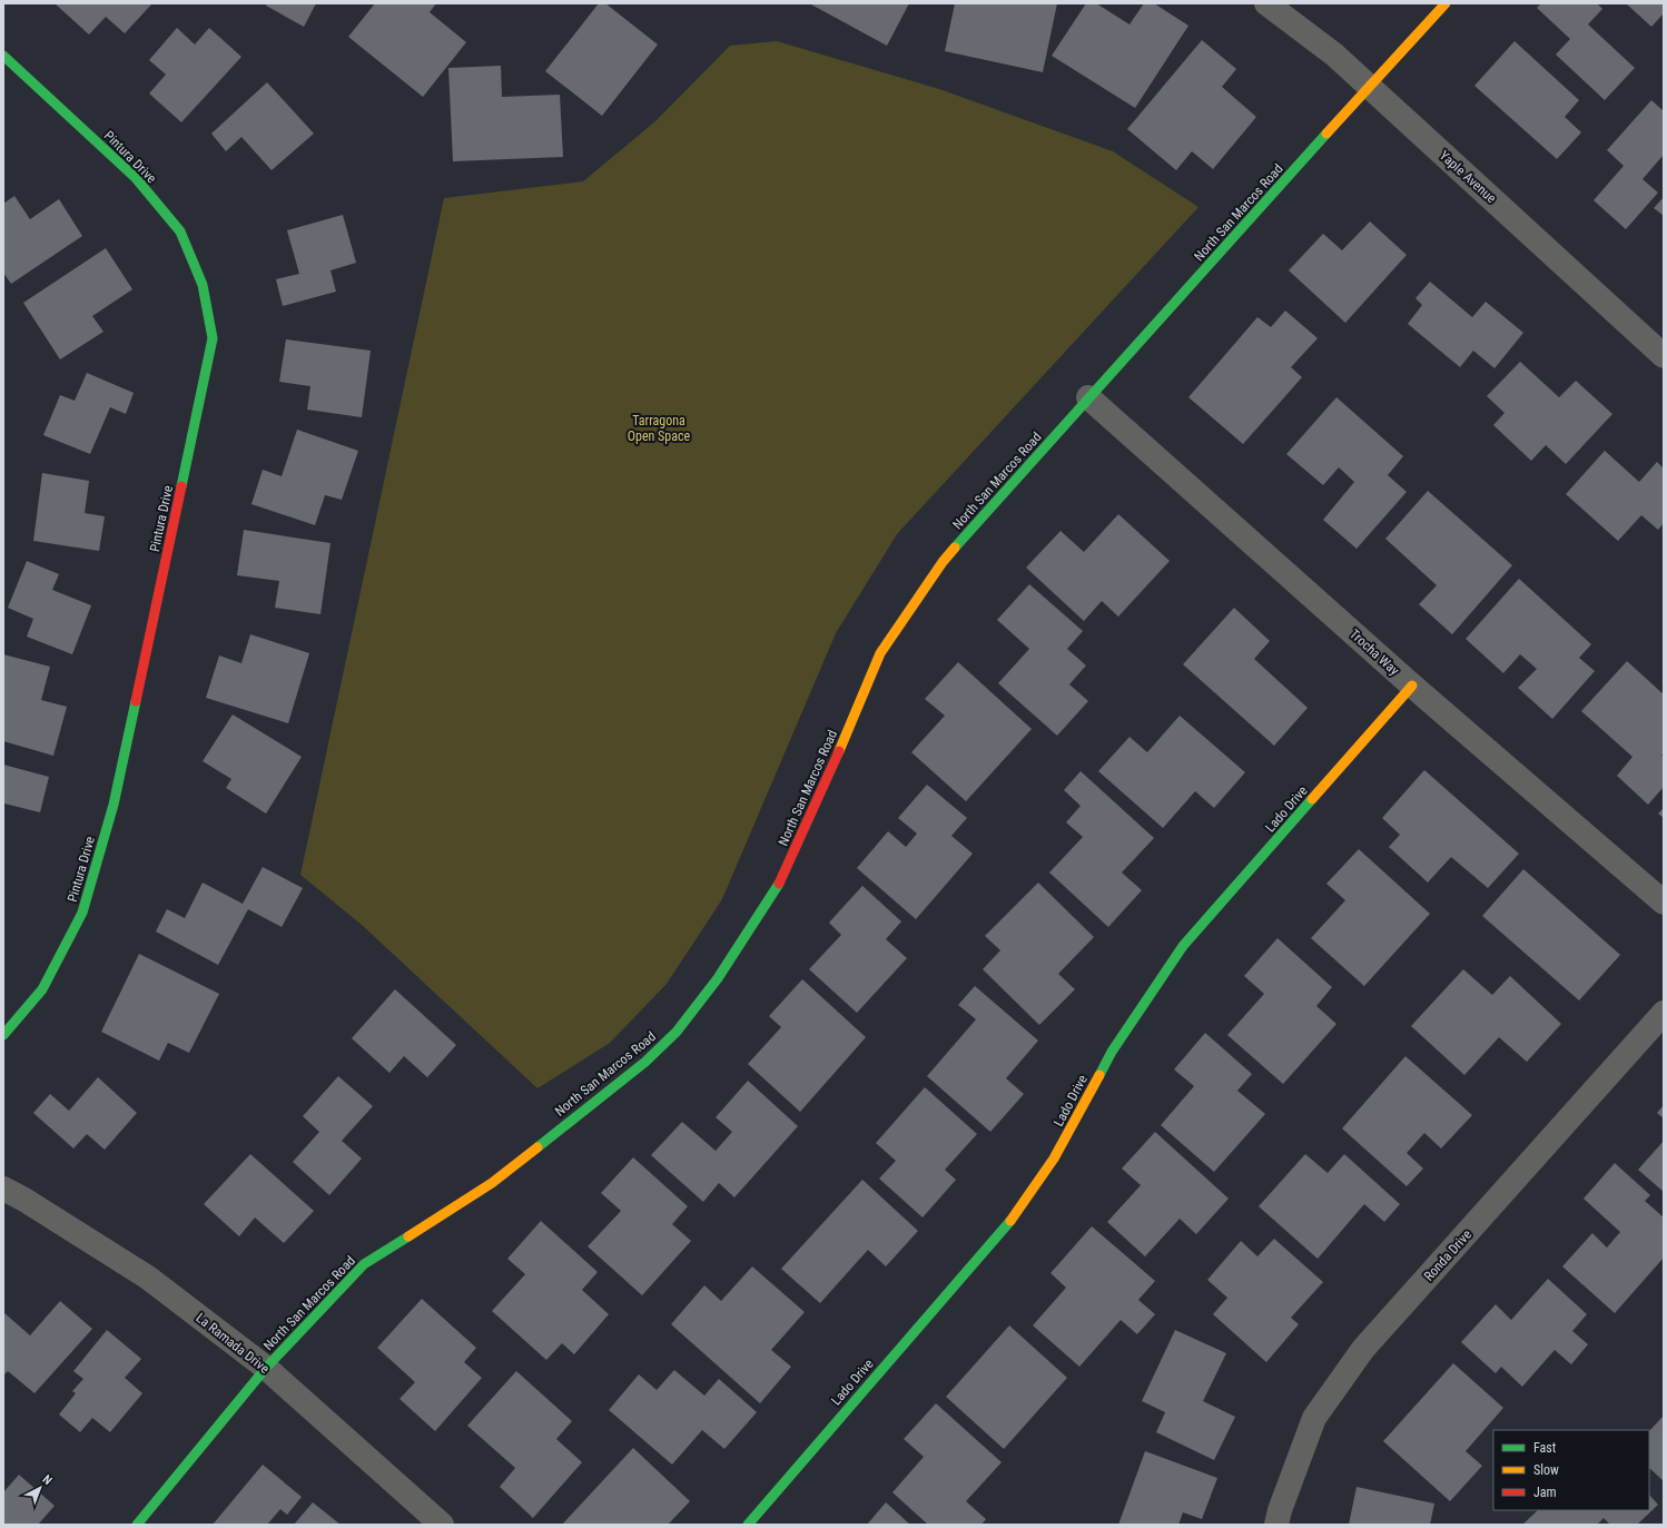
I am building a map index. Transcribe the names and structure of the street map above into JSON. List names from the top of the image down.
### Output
{
  "streets": {
    "street": [
      "Pintura Drive",
      "Yaple Avenue",
      "North San Marcos Road",
      "Trocha Way",
      "Lado Drive",
      "Ronda Drive",
      "La Ramada Drive"
    ]
  },
  "crossings": [
    ["Yaple Avenue", "North San Marcos Road"],
    ["North San Marcos Road", "Trocha Way"],
    ["North San Marcos Road", "La Ramada Drive"],
    ["Trocha Way", "Lado Drive"]
  ],
  "parks": ["Tarragona Open Space"],
  "legend": ["Fast", "Slow", "Jam"],
  "north": "top right"
}
